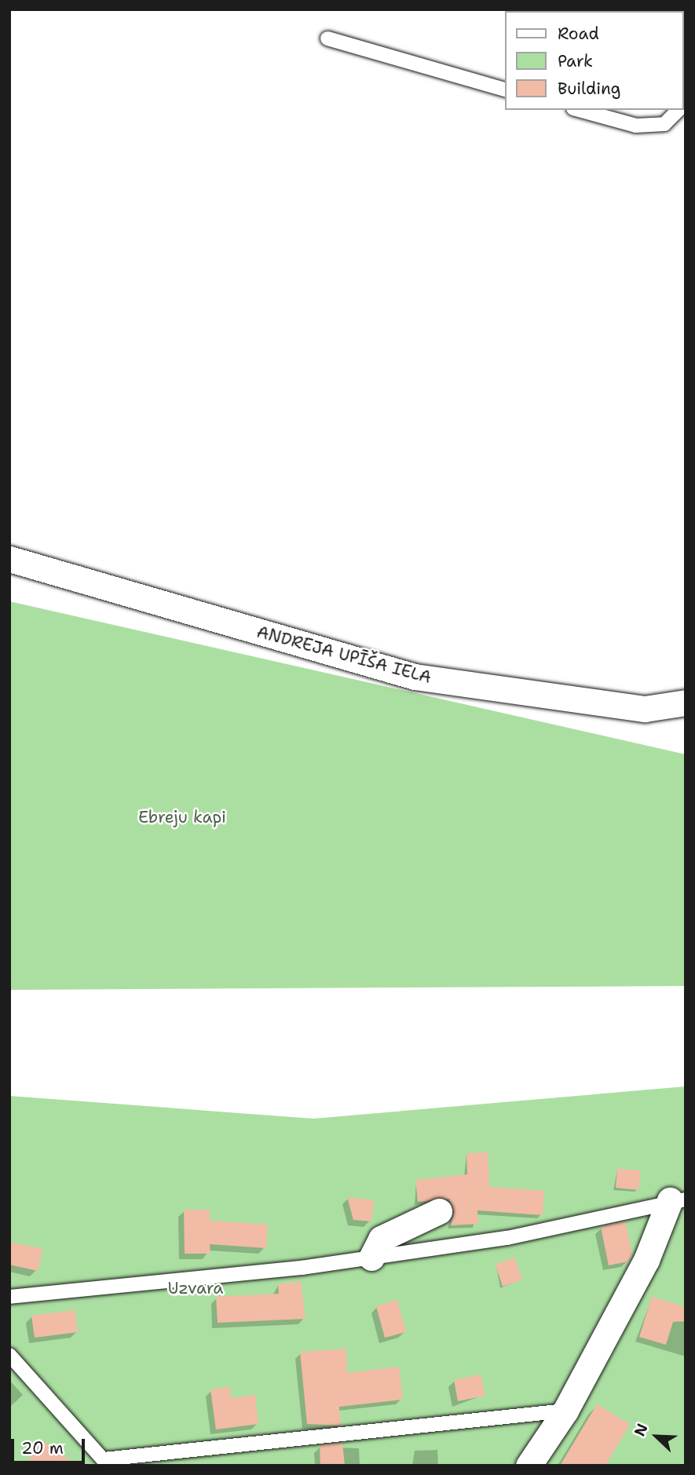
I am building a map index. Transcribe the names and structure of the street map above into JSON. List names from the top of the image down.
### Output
{
  "streets": {
    "street": ["ANDREJA UPĪŠA IELA"]
  },
  "parks": ["Ebreju kapi", "Uzvara"],
  "legend": ["Road", "Park", "Building"],
  "scale_bar": "20 m",
  "north": "top left"
}
